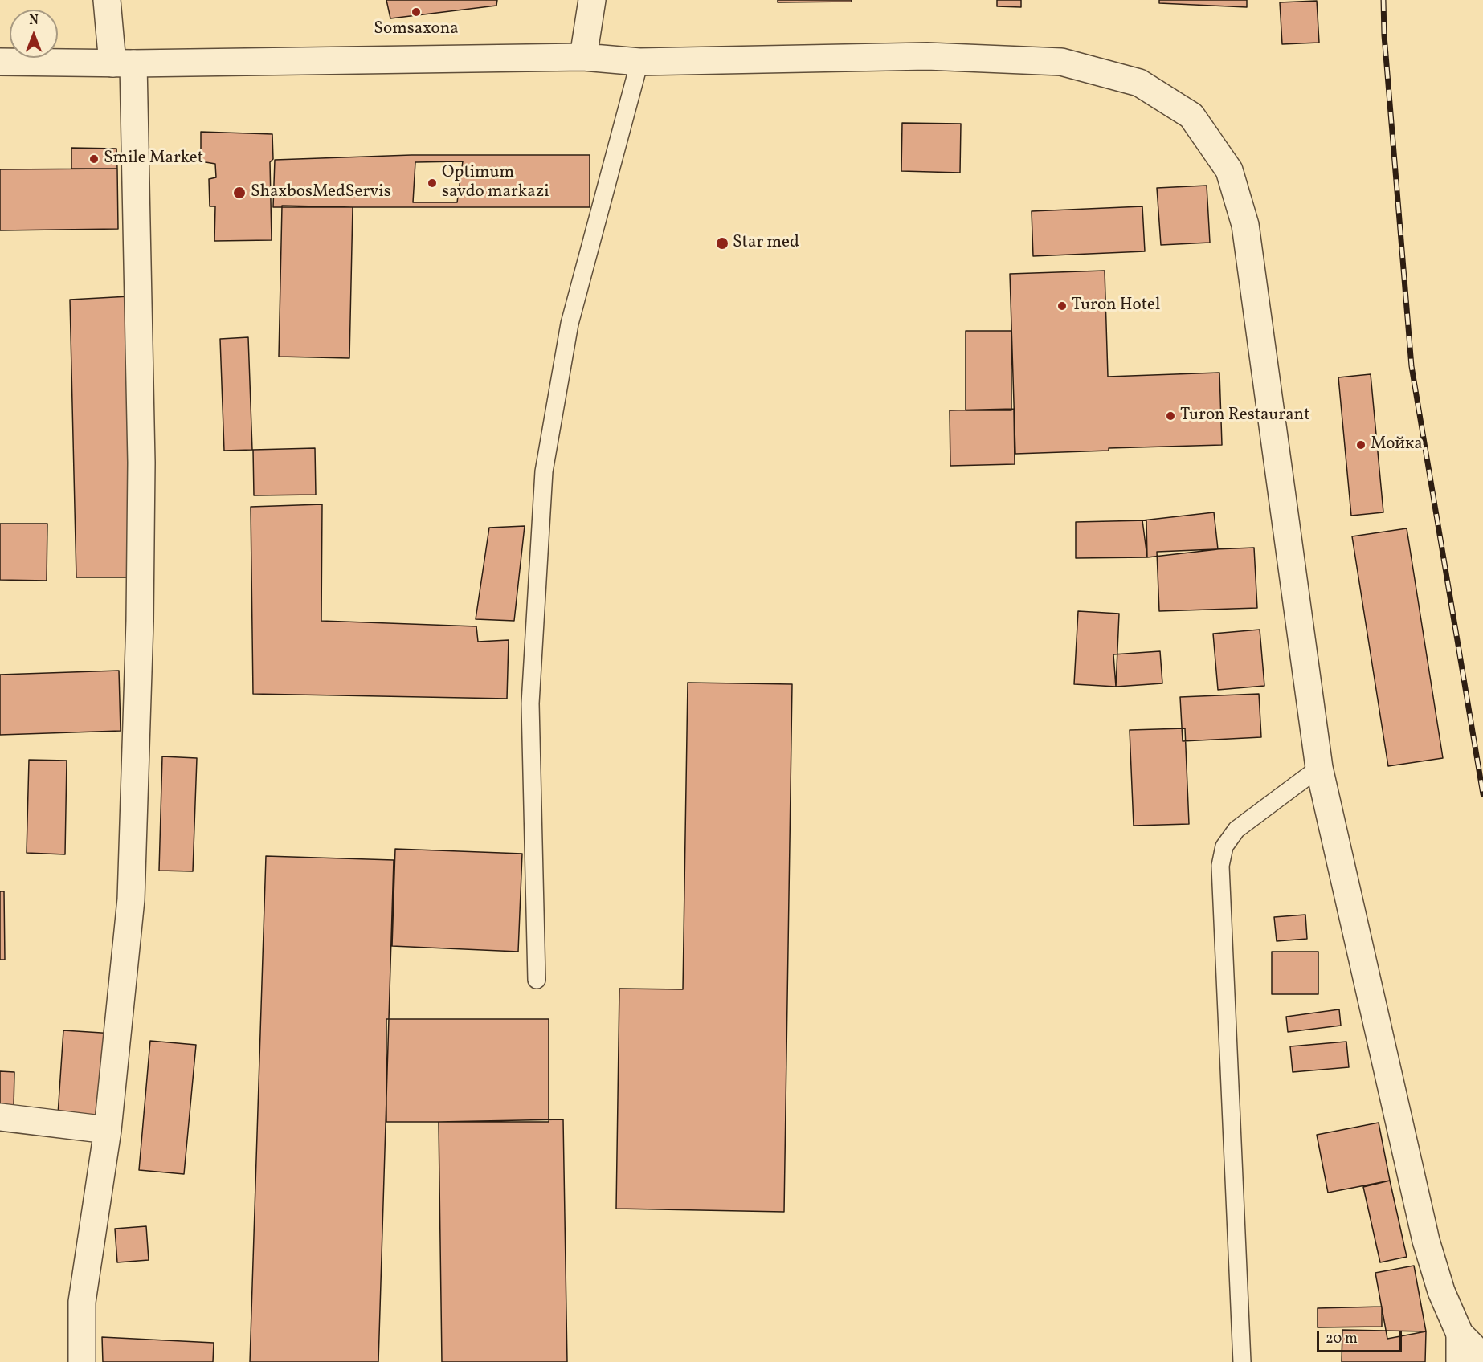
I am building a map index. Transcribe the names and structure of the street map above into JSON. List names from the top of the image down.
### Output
{
  "places": [
    "Somsaxona",
    "Smile Market",
    "Optimum savdo markazi",
    "ShaxbosMedServis",
    "Star med",
    "Turon Hotel",
    "Turon Restaurant",
    "Мойка"
  ],
  "scale_bar": "20 m",
  "north": "top"
}
